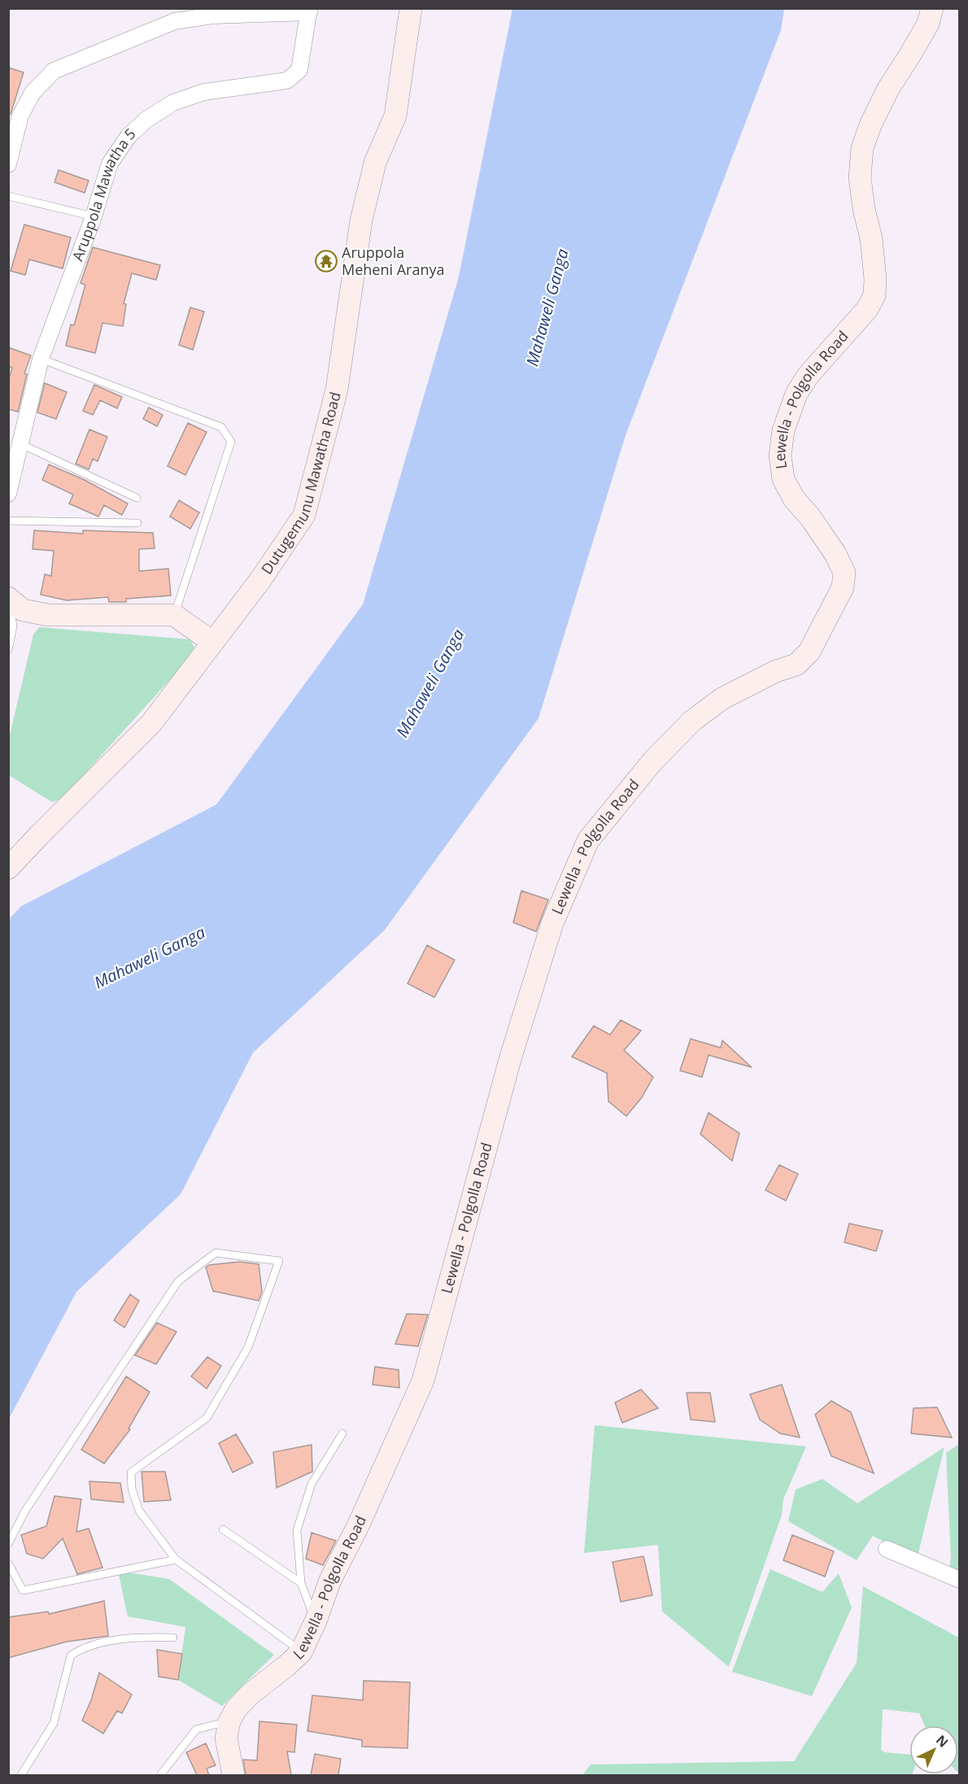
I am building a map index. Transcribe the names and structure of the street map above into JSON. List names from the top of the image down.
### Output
{
  "streets": {
    "street": ["Aruppola Mawatha 5", "Lewella - Polgolla Road", "Dutugemunu Mawatha Road"]
  },
  "water": ["Mahaweli Ganga"],
  "places": {
    "temple": ["Aruppola Meheni Aranya"]
  },
  "north": "top right"
}
